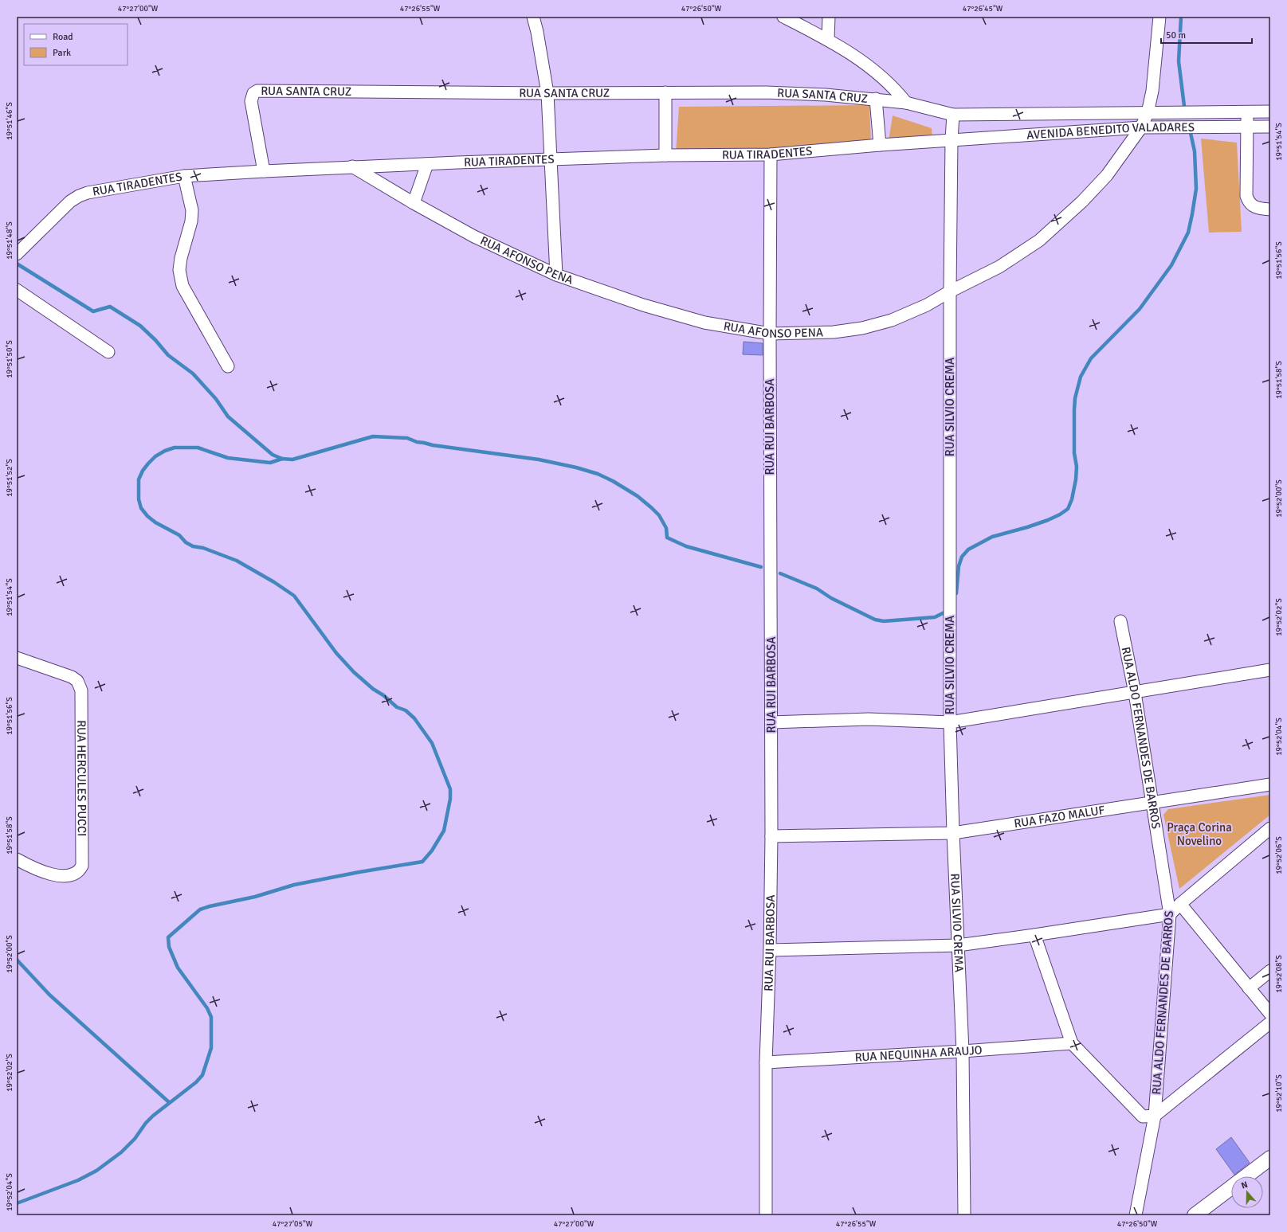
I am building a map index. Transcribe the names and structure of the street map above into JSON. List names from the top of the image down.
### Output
{
  "streets": {
    "street": [
      "RUA SANTA CRUZ",
      "AVENIDA BENEDITO VALADARES",
      "RUA TIRADENTES",
      "RUA AFONSO PENA",
      "RUA SILVIO CREMA",
      "RUA RUI BARBOSA",
      "RUA ALDO FERNANDES DE BARROS",
      "RUA HERCULES PUCCI",
      "RUA FAZO MALUF",
      "RUA NEQUINHA ARAUJO"
    ]
  },
  "crossings": [
    ["RUA SANTA CRUZ", "AVENIDA BENEDITO VALADARES"],
    ["RUA SANTA CRUZ", "RUA TIRADENTES"],
    ["RUA SANTA CRUZ", "RUA SILVIO CREMA"],
    ["AVENIDA BENEDITO VALADARES", "RUA TIRADENTES"],
    ["AVENIDA BENEDITO VALADARES", "RUA AFONSO PENA"],
    ["AVENIDA BENEDITO VALADARES", "RUA SILVIO CREMA"],
    ["RUA TIRADENTES", "RUA AFONSO PENA"],
    ["RUA TIRADENTES", "RUA SILVIO CREMA"],
    ["RUA TIRADENTES", "RUA RUI BARBOSA"],
    ["RUA AFONSO PENA", "RUA SILVIO CREMA"],
    ["RUA AFONSO PENA", "RUA RUI BARBOSA"],
    ["RUA SILVIO CREMA", "RUA FAZO MALUF"],
    ["RUA SILVIO CREMA", "RUA NEQUINHA ARAUJO"],
    ["RUA RUI BARBOSA", "RUA FAZO MALUF"],
    ["RUA RUI BARBOSA", "RUA NEQUINHA ARAUJO"],
    ["RUA ALDO FERNANDES DE BARROS", "RUA FAZO MALUF"]
  ],
  "parks": ["Praça Corina Novelino"],
  "legend": ["Road", "Park"],
  "scale_bar": "50 m",
  "north": "top",
  "coordinates": [
    "47°27'00\"W",
    "47°26'55\"W",
    "47°26'50\"W",
    "47°26'45\"W",
    "19°51'46\"S",
    "19°51'54\"S",
    "19°51'48\"S",
    "19°51'56\"S",
    "19°51'50\"S",
    "19°51'58\"S",
    "19°51'52\"S",
    "19°52'00\"S",
    "19°52'02\"S",
    "19°52'04\"S",
    "19°52'06\"S",
    "19°52'08\"S",
    "19°52'10\"S",
    "47°27'05\"W"
  ]
}
